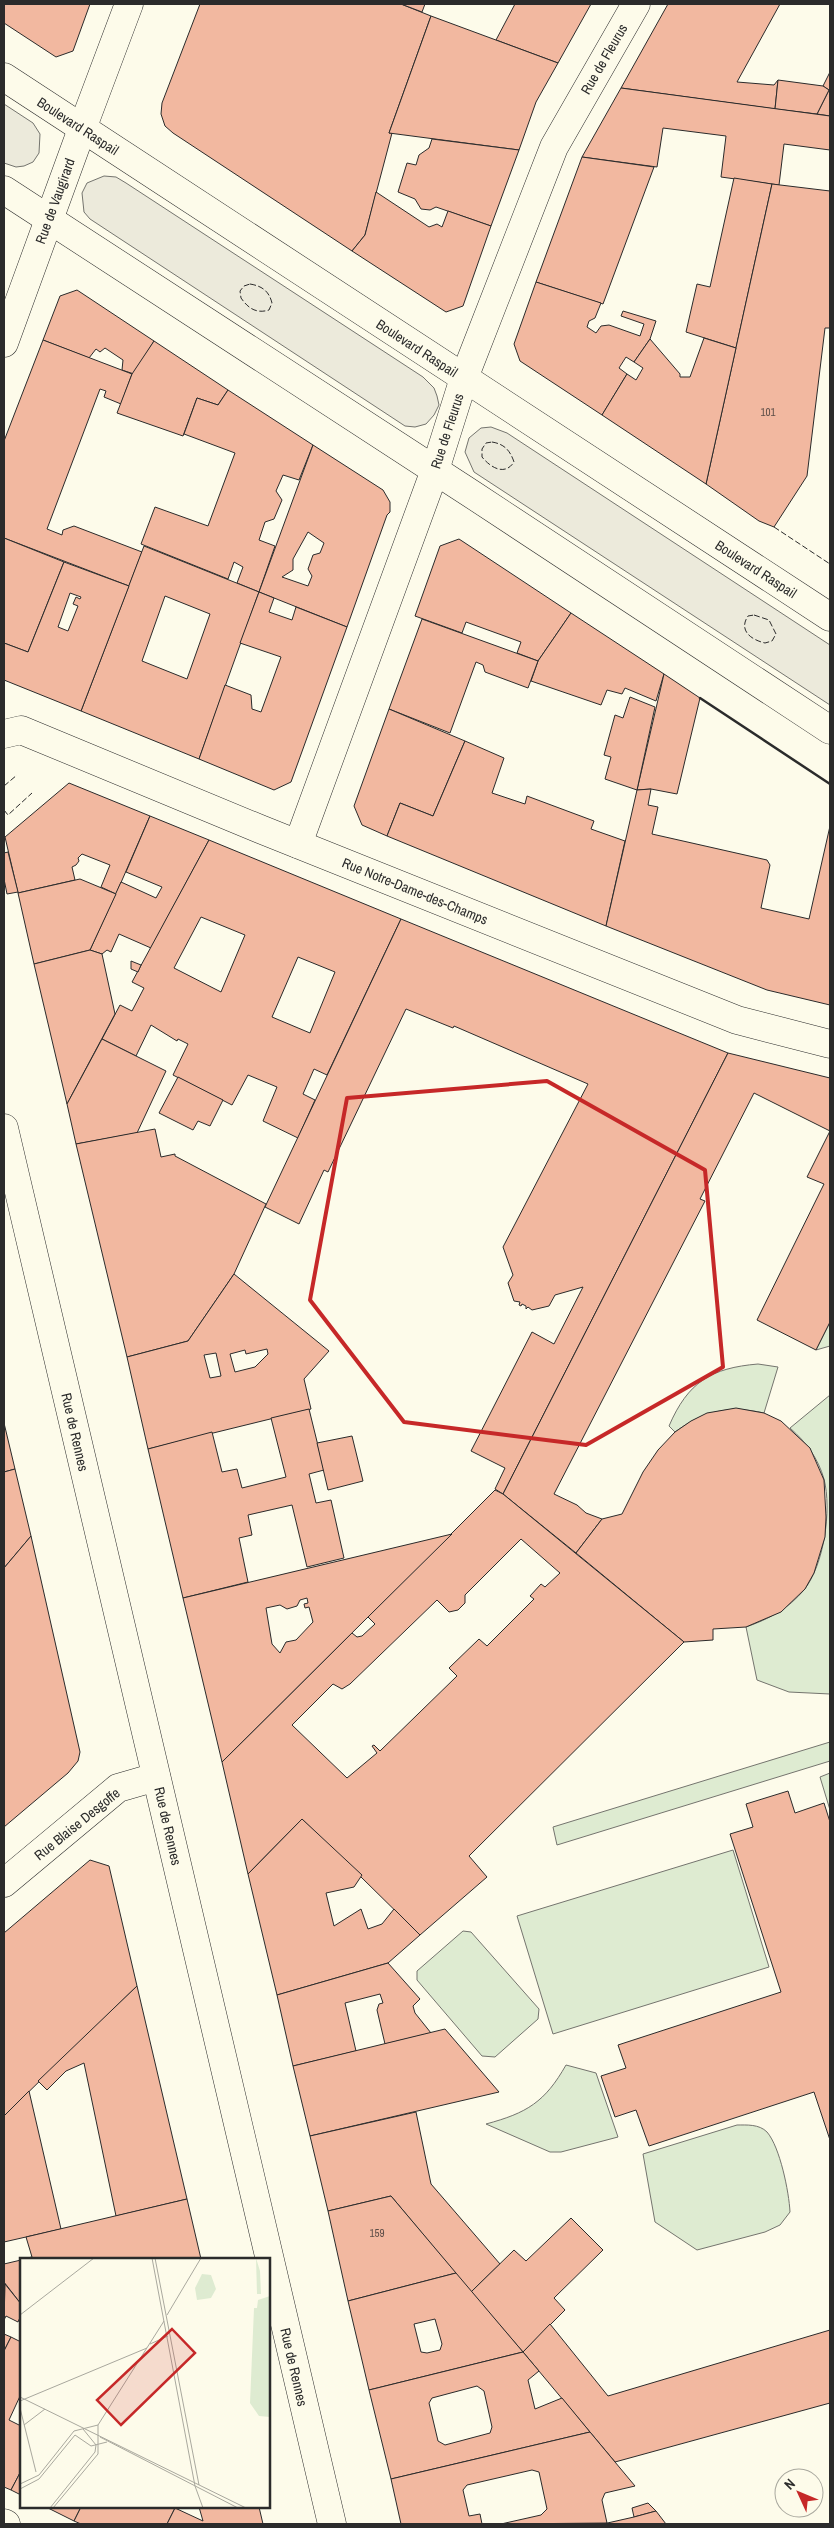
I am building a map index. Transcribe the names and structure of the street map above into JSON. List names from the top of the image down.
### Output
{
  "streets": {
    "main road": [
      "Rue de Fleurus",
      "Boulevard Raspail",
      "Rue de Vaugirard",
      "Rue Notre-Dame-des-Champs",
      "Rue de Rennes",
      "Rue Blaise Desgoffe"
    ]
  },
  "crossings": [
    ["Rue de Fleurus", "Boulevard Raspail"],
    ["Rue de Fleurus", "Rue Notre-Dame-des-Champs"],
    ["Boulevard Raspail", "Rue de Vaugirard"],
    ["Rue de Rennes", "Rue Blaise Desgoffe"]
  ],
  "house_numbers": ["101", "159"],
  "north": "top left"
}
